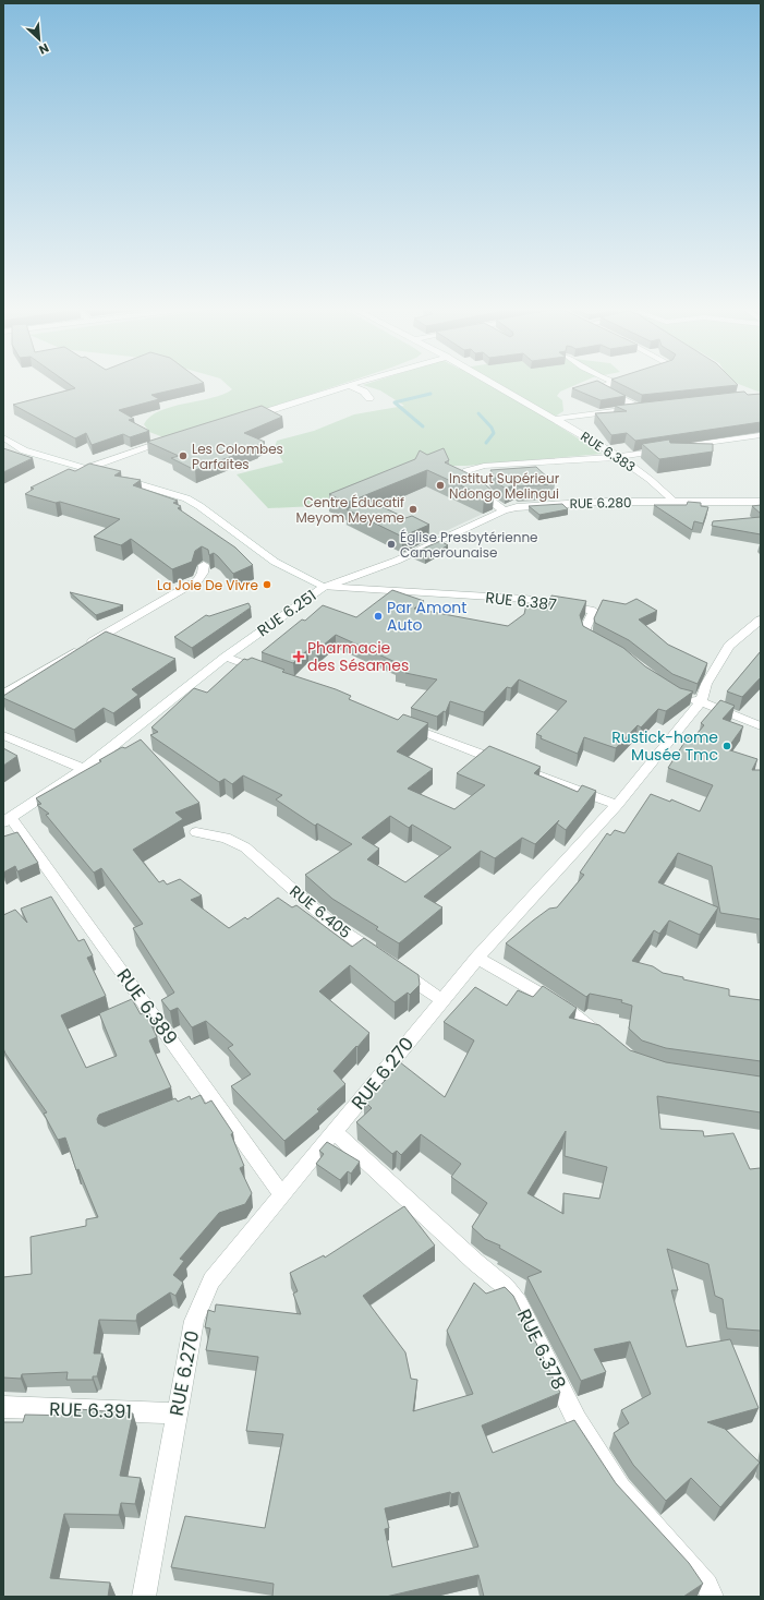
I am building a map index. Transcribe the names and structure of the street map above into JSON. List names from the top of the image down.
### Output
{
  "streets": {
    "street": [
      "RUE 6.383",
      "RUE 6.280",
      "RUE 6.387",
      "RUE 6.251",
      "RUE 6.405",
      "RUE 6.389",
      "RUE 6.270",
      "RUE 6.378",
      "RUE 6.391"
    ]
  },
  "crossings": [
    ["RUE 6.383", "RUE 6.280"],
    ["RUE 6.280", "RUE 6.387"],
    ["RUE 6.280", "RUE 6.251"],
    ["RUE 6.387", "RUE 6.251"],
    ["RUE 6.251", "RUE 6.389"],
    ["RUE 6.389", "RUE 6.270"],
    ["RUE 6.270", "RUE 6.378"],
    ["RUE 6.270", "RUE 6.391"]
  ],
  "places": {
    "other": [
      "Les Colombes Parfaites",
      "Institut Supérieur Ndongo Melingui",
      "Centre Éducatif Meyom Meyeme",
      "Église Presbytérienne Camerounaise",
      "La Joie De Vivre",
      "Par Amont Auto",
      "Rustick-home Musée Tmc"
    ],
    "health": ["Pharmacie des Sésames"]
  },
  "north": "bottom right"
}
